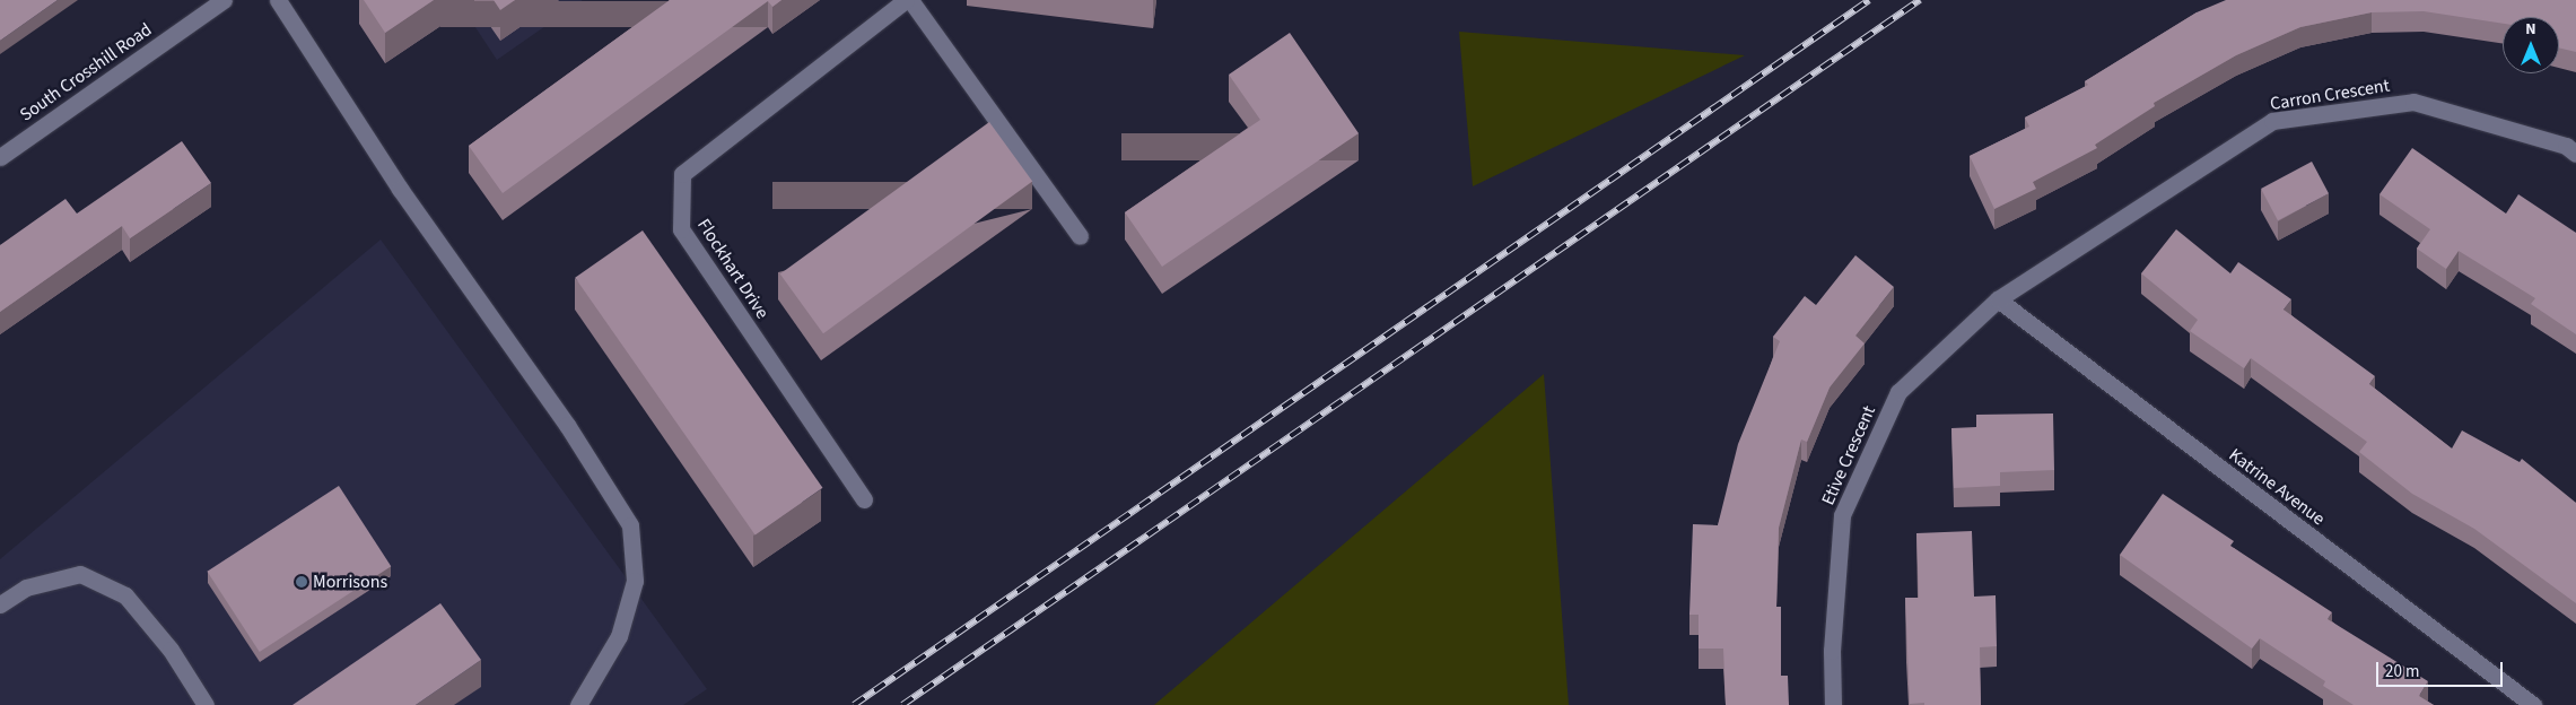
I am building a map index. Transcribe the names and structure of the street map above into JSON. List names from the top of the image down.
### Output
{
  "streets": {
    "street": [
      "South Crosshill Road",
      "Carron Crescent",
      "Flockhart Drive",
      "Etive Crescent",
      "Katrine Avenue"
    ]
  },
  "crossings": [
    ["Carron Crescent", "Etive Crescent"],
    ["Carron Crescent", "Katrine Avenue"],
    ["Etive Crescent", "Katrine Avenue"]
  ],
  "places": ["Morrisons"],
  "scale_bar": "20 m",
  "north": "top"
}
